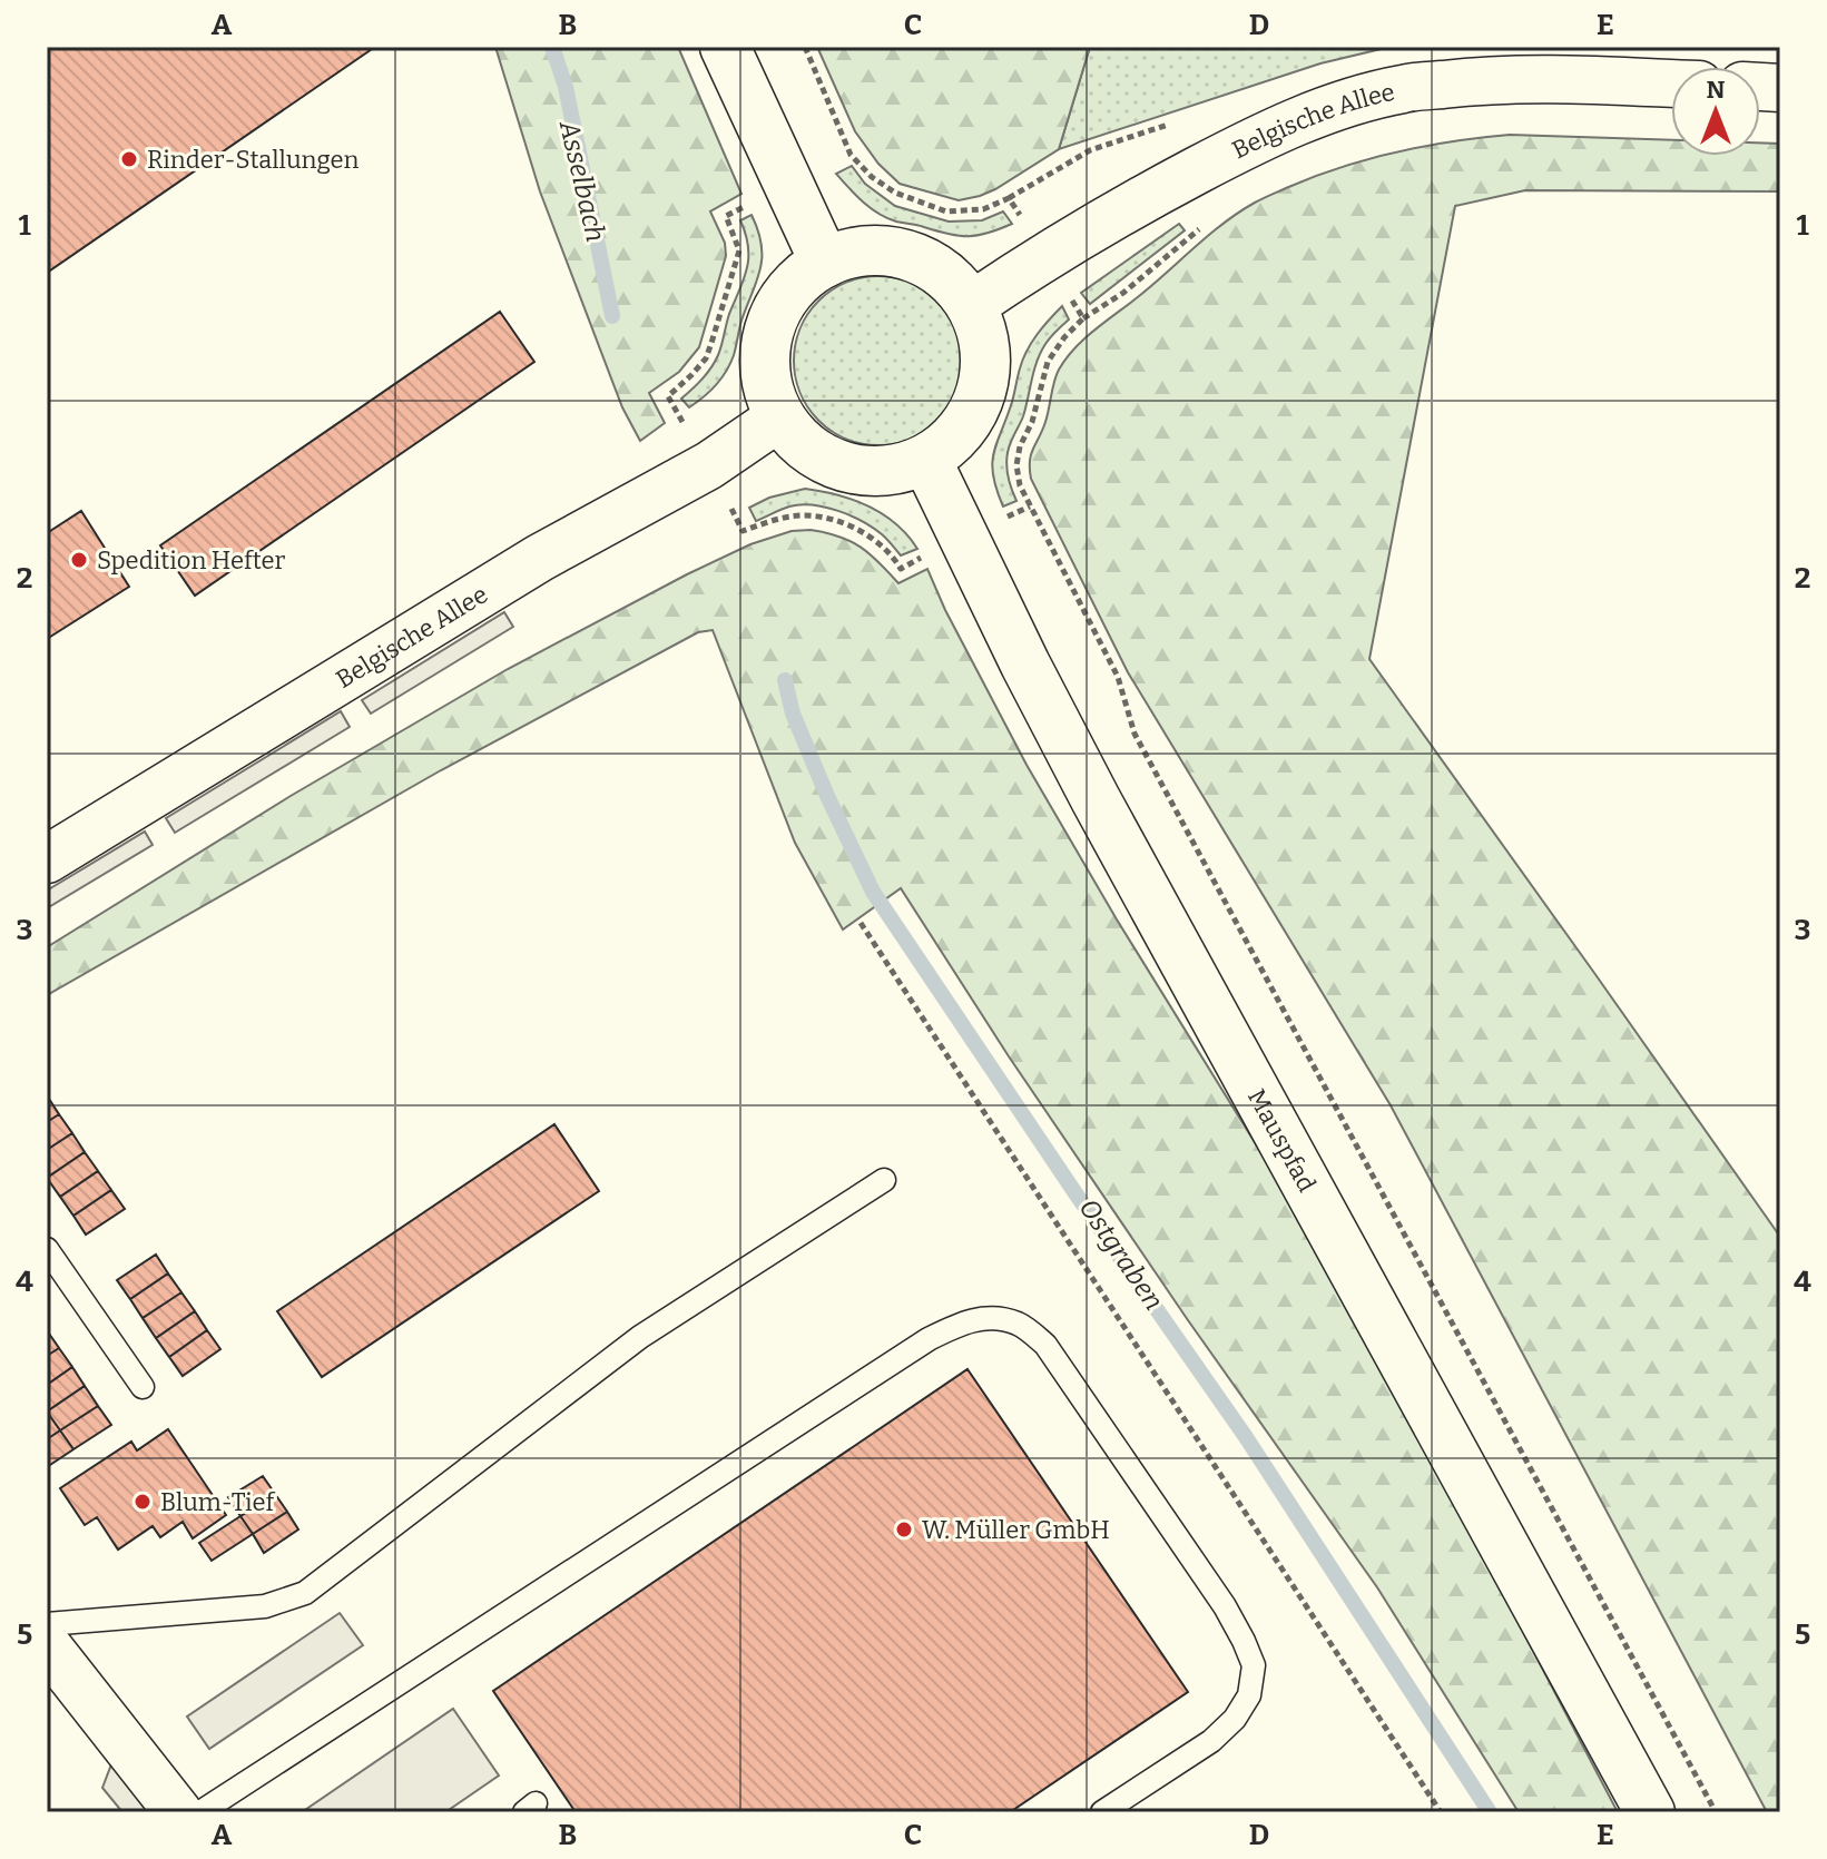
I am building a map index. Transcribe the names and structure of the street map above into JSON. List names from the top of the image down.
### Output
{
  "streets": {
    "street": ["Belgische Allee", "Mauspfad"]
  },
  "crossings": [
    ["Belgische Allee", "Mauspfad"]
  ],
  "water": ["Asselbach", "Ostgraben"],
  "places": [
    "Rinder-Stallungen",
    "Spedition Hefter",
    "Blum-Tief",
    "W. Müller GmbH"
  ],
  "north": "top",
  "grid": {
    "columns": [
      "A",
      "B",
      "C",
      "D",
      "E"
    ],
    "rows": [
      "1",
      "2",
      "3",
      "4",
      "5"
    ]
  }
}
